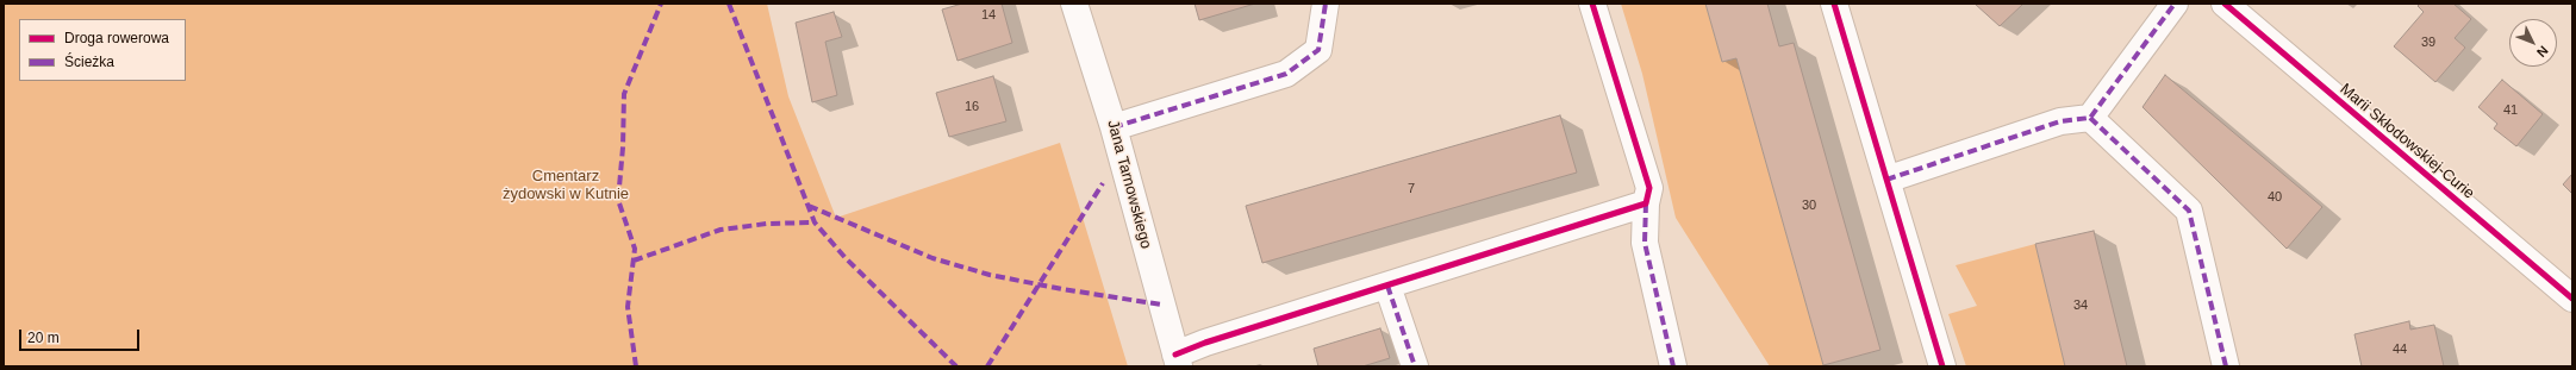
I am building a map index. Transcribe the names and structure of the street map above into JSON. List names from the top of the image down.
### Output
{
  "streets": {
    "street": ["Marii Skłodowskiej-Curie", "Jana Tarnowskiego"]
  },
  "parks": ["Cmentarz żydowski w Kutnie"],
  "house_numbers": [
    "14",
    "39",
    "16",
    "41",
    "7",
    "40",
    "30",
    "34",
    "44"
  ],
  "legend": ["Droga rowerowa", "Ścieżka"],
  "scale_bar": "20 m",
  "north": "bottom right"
}
